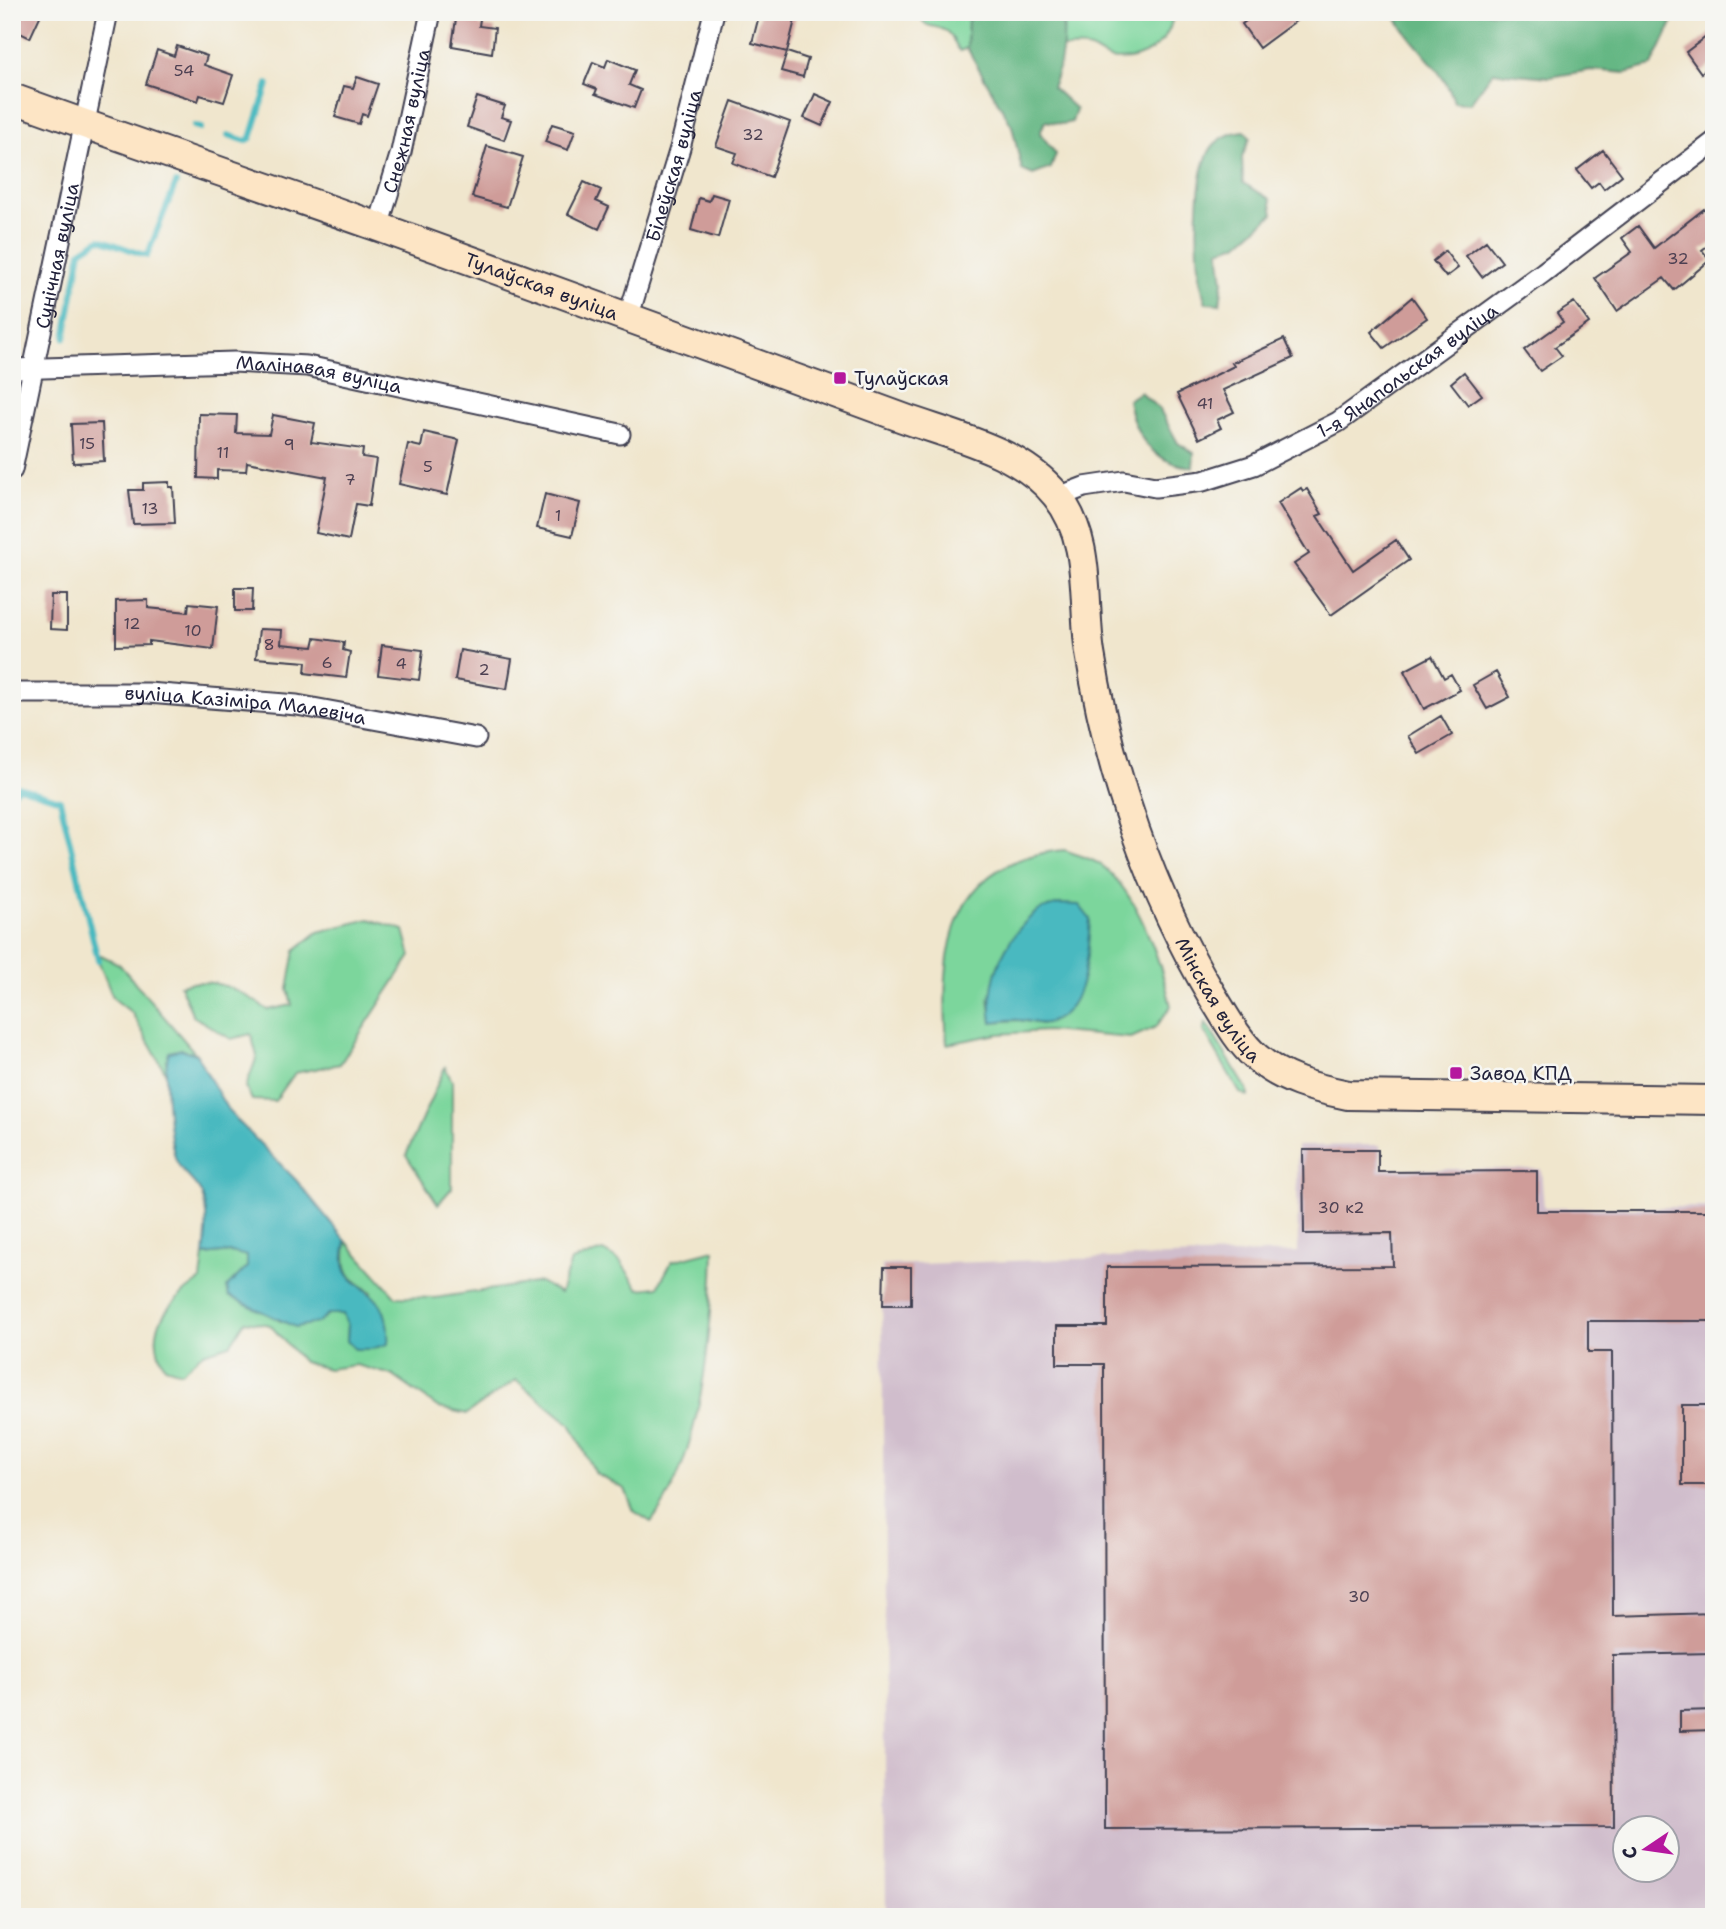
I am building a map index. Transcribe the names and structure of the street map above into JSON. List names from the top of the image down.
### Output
{
  "streets": {
    "main road": ["Тулаўская вуліца", "Мінская вуліца"],
    "street": [
      "Снежная вуліца",
      "Білеўская вуліца",
      "Сунічная вуліца",
      "1-я Янапольская вуліца",
      "Малінавая вуліца",
      "вуліца Казіміра Малевіча"
    ]
  },
  "crossings": [
    ["Снежная вуліца", "Тулаўская вуліца"],
    ["Білеўская вуліца", "Тулаўская вуліца"],
    ["Сунічная вуліца", "Тулаўская вуліца"],
    ["Сунічная вуліца", "Малінавая вуліца"],
    ["Тулаўская вуліца", "1-я Янапольская вуліца"],
    ["Тулаўская вуліца", "Мінская вуліца"],
    ["1-я Янапольская вуліца", "Мінская вуліца"]
  ],
  "places": {
    "transit": ["Тулаўская", "Завод КПД"]
  },
  "house_numbers": [
    "54",
    "32",
    "32",
    "41",
    "15",
    "9",
    "11",
    "5",
    "7",
    "13",
    "1",
    "12",
    "10",
    "8",
    "6",
    "4",
    "2",
    "30 к2",
    "30"
  ],
  "north": "left"
}
